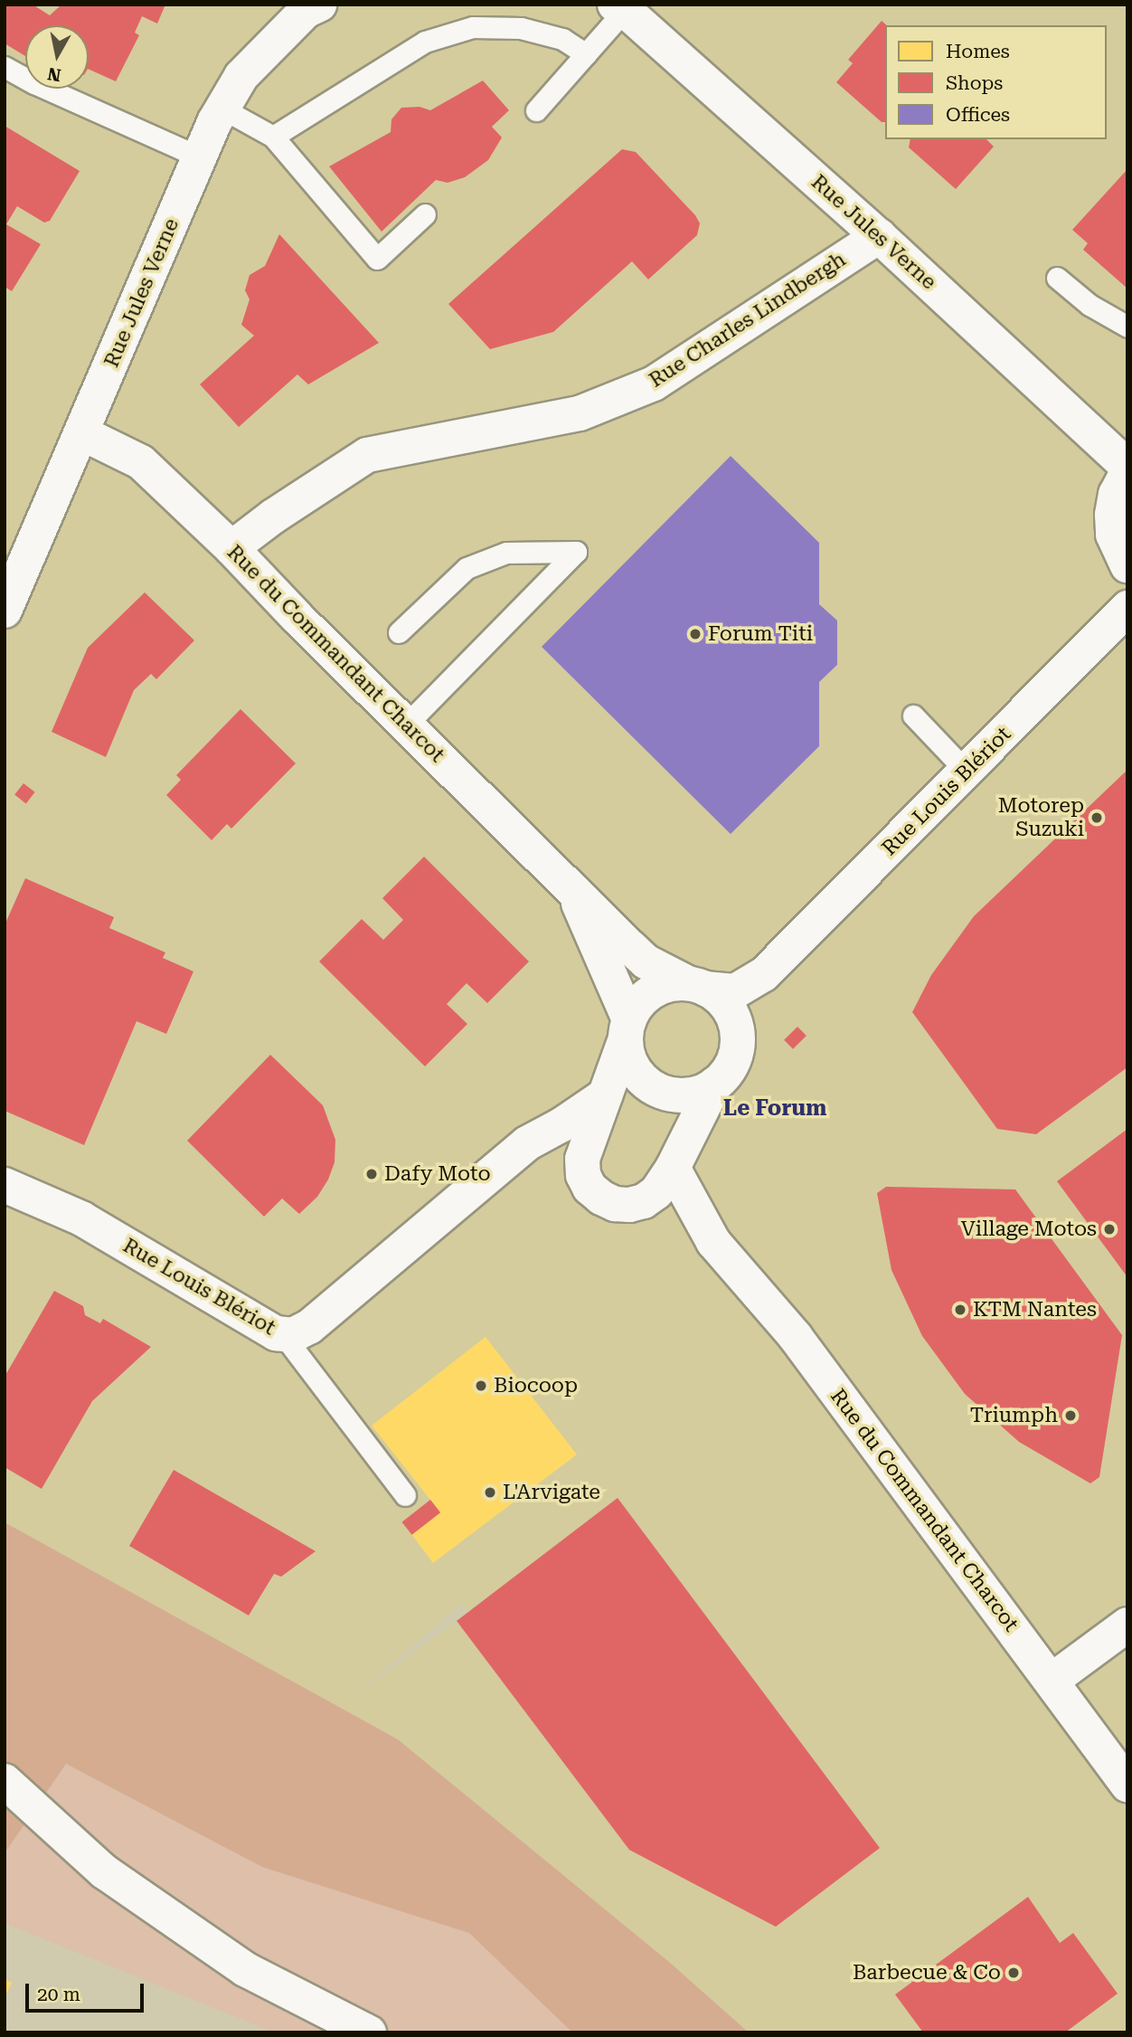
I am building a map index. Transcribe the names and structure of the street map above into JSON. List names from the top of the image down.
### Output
{
  "streets": {
    "street": [
      "Rue Jules Verne",
      "Rue Charles Lindbergh",
      "Rue du Commandant Charcot",
      "Rue Louis Blériot"
    ]
  },
  "crossings": [
    ["Rue Jules Verne", "Rue Charles Lindbergh"],
    ["Rue Jules Verne", "Rue du Commandant Charcot"],
    ["Rue Charles Lindbergh", "Rue du Commandant Charcot"],
    ["Rue du Commandant Charcot", "Rue Louis Blériot"]
  ],
  "districts": ["Le Forum"],
  "places": [
    "Forum Titi",
    "Motorep Suzuki",
    "Dafy Moto",
    "Village Motos",
    "KTM Nantes",
    "Biocoop",
    "Triumph",
    "L'Arvigate",
    "Barbecue & Co"
  ],
  "legend": ["Homes", "Shops", "Offices"],
  "scale_bar": "20 m",
  "north": "bottom"
}
